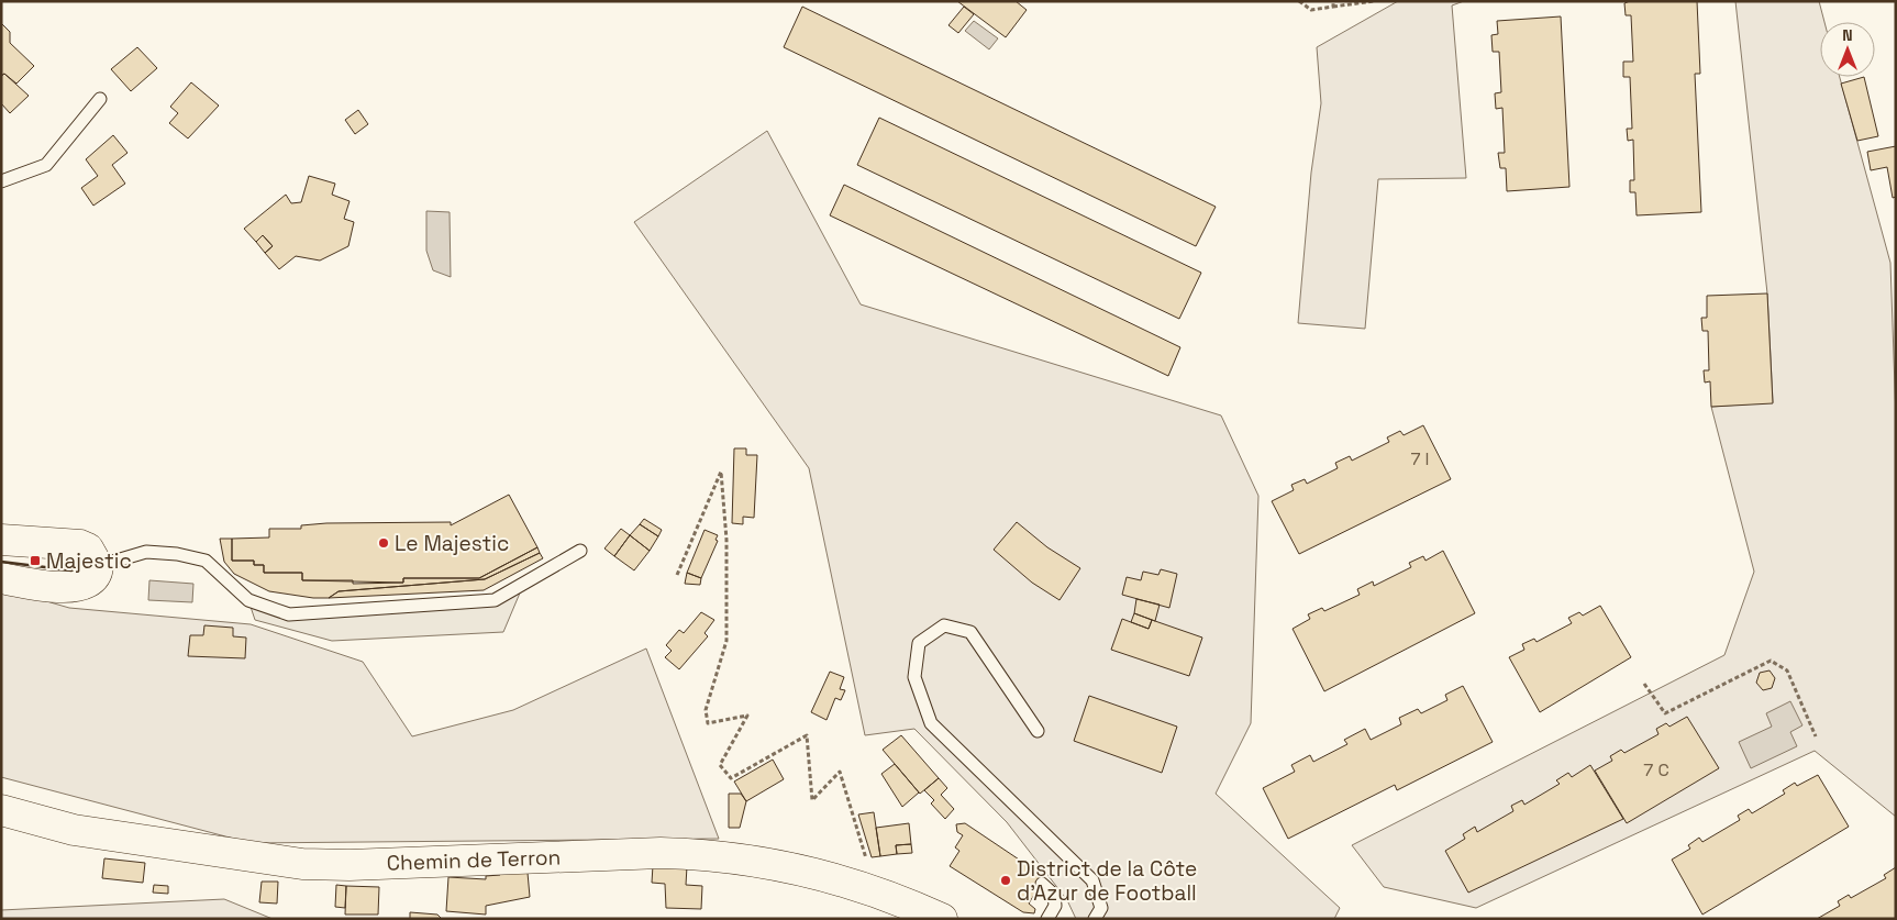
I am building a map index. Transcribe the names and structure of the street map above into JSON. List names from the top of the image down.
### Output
{
  "streets": {
    "street": ["Chemin de Terron"]
  },
  "places": {
    "other": ["Le Majestic", "District de la Côte d'Azur de Football"],
    "transit": ["Majestic"]
  },
  "house_numbers": ["7 I", "7 C"],
  "north": "top"
}
